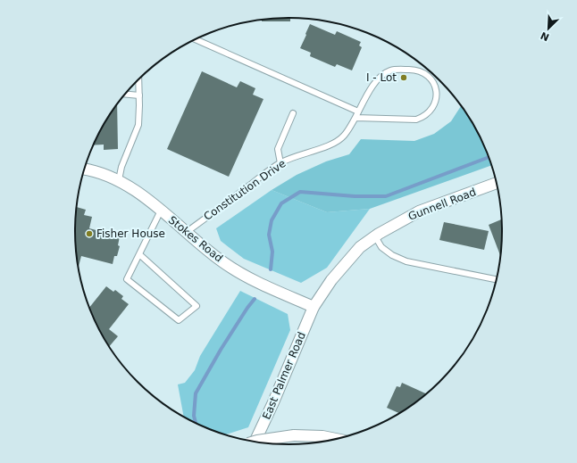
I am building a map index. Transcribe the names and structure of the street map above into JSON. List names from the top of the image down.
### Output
{
  "streets": {
    "street": ["Gunnell Road", "Stokes Road", "East Palmer Road"],
    "lane": ["Constitution Drive"]
  },
  "crossings": [
    ["Constitution Drive", "Stokes Road"],
    ["Gunnell Road", "Stokes Road"],
    ["Gunnell Road", "East Palmer Road"],
    ["Stokes Road", "East Palmer Road"]
  ],
  "places": ["I - Lot", "Fisher House"],
  "north": "bottom left"
}
